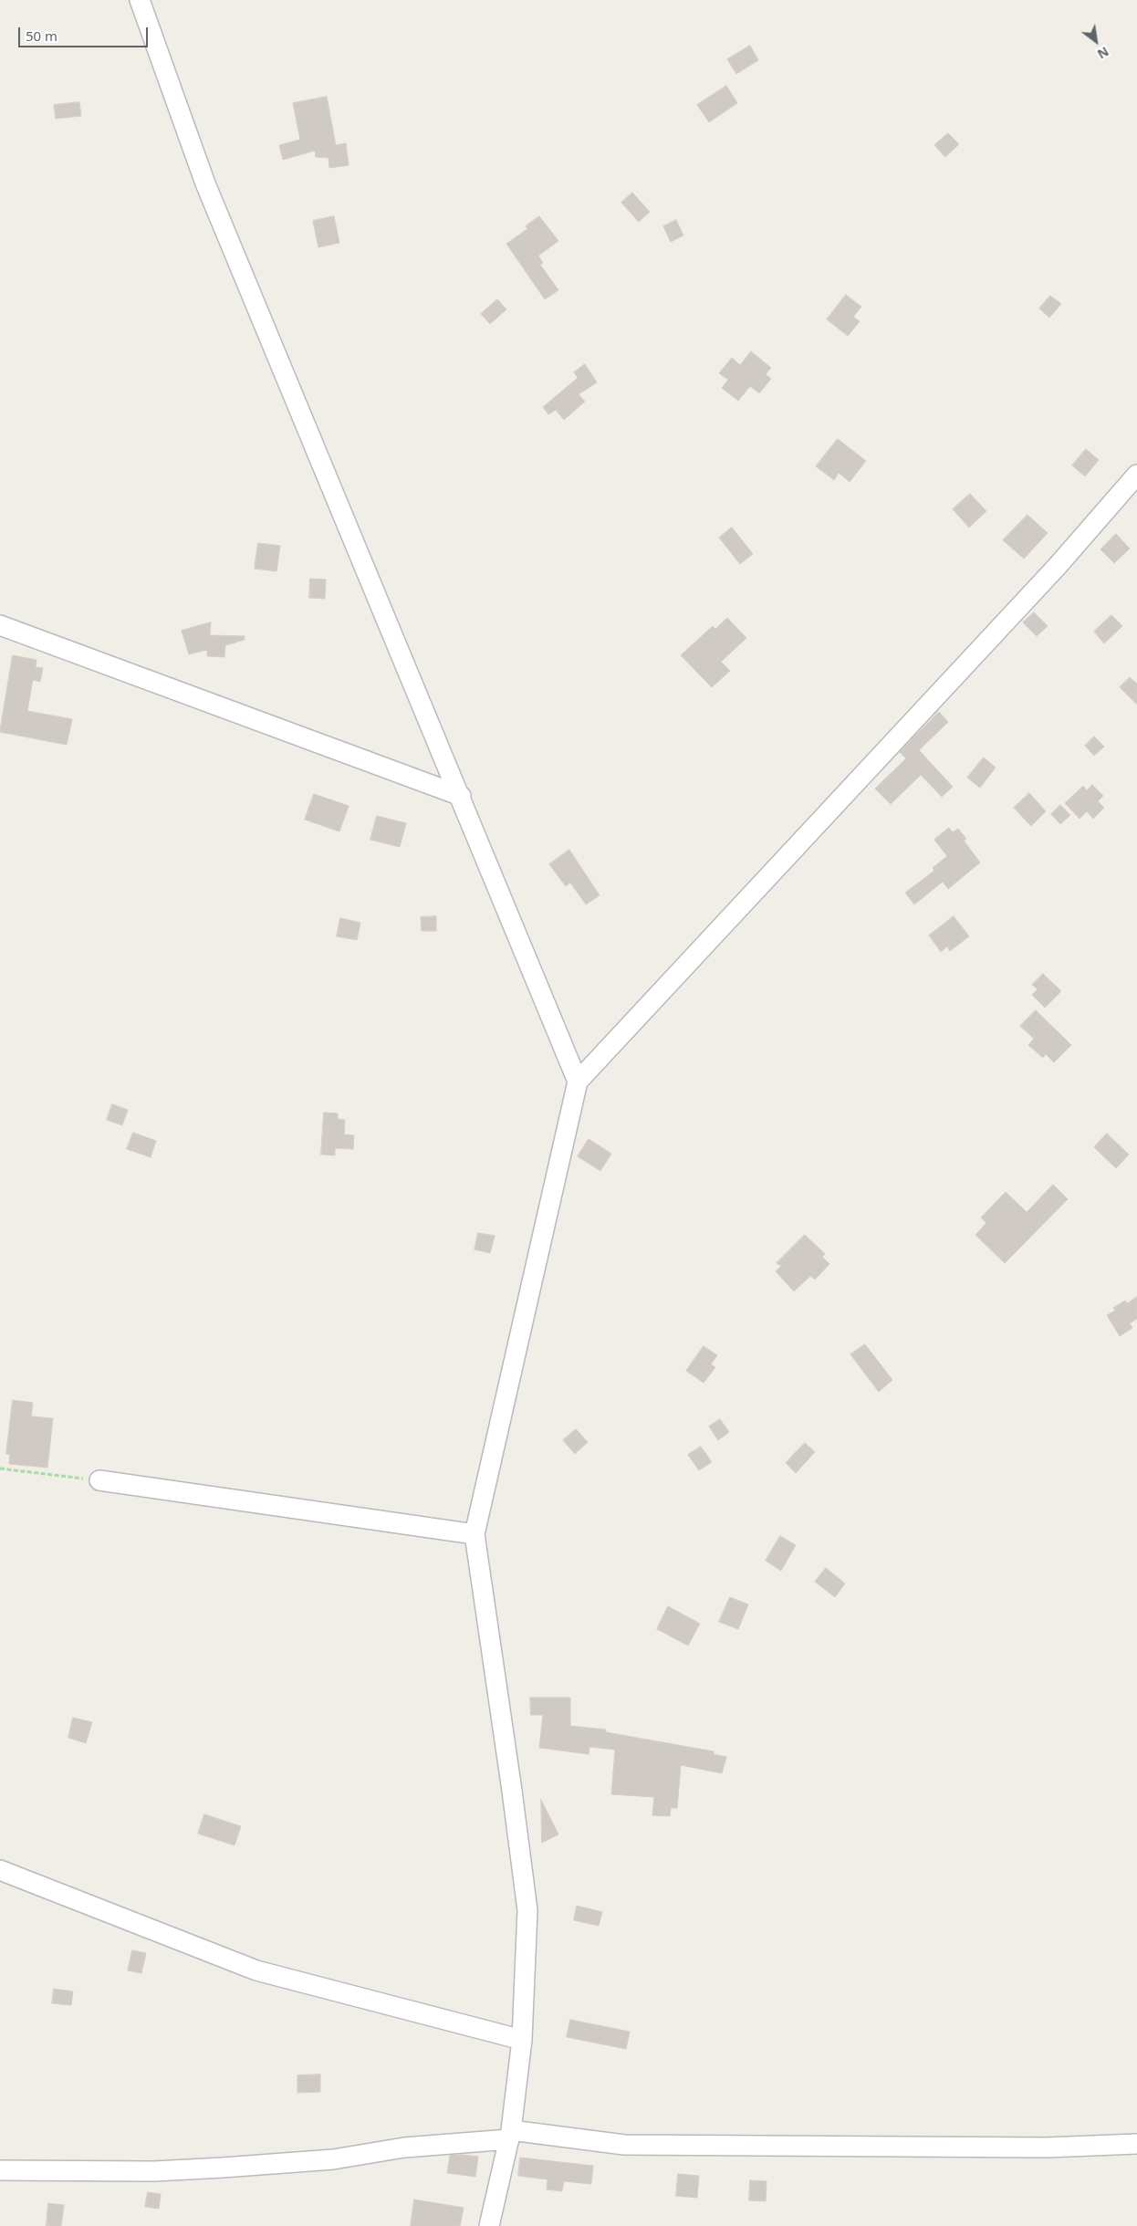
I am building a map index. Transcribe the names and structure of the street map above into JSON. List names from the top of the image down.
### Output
{
  "scale_bar": "50 m",
  "north": "bottom right"
}
